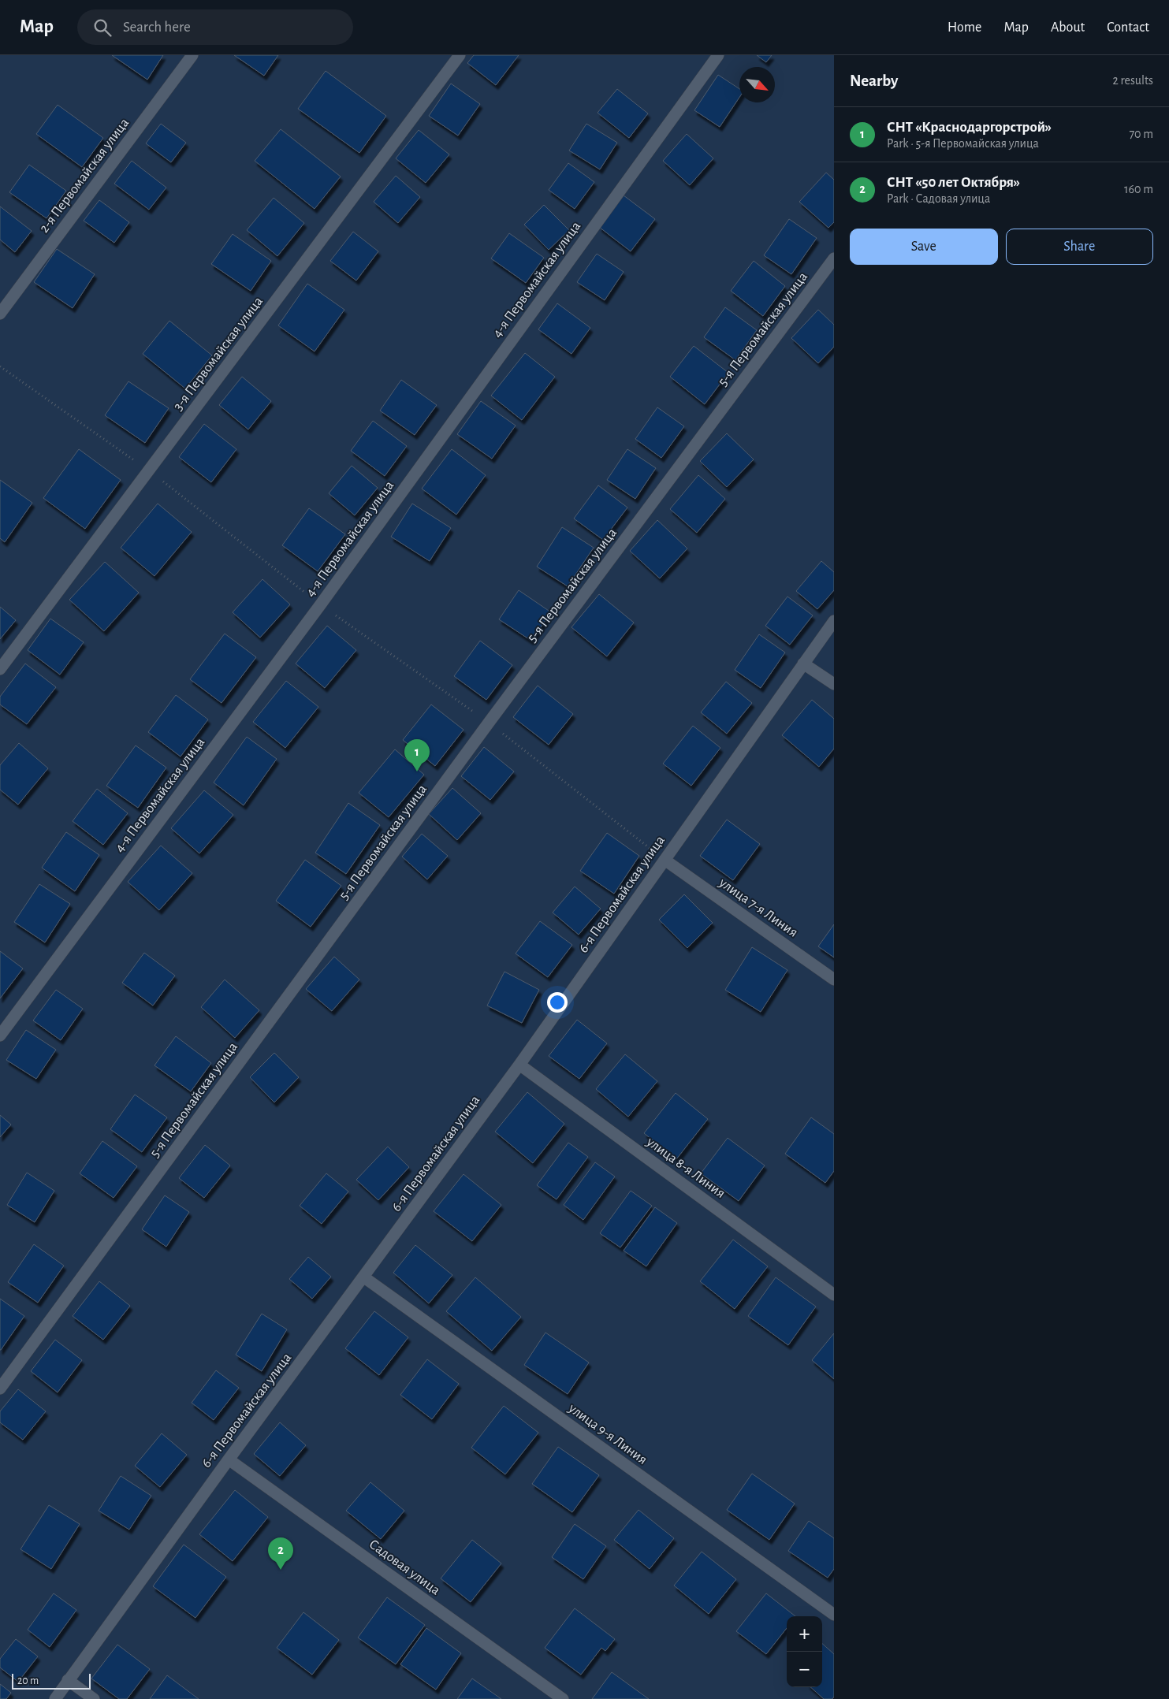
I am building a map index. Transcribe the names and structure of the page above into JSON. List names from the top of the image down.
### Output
{
  "streets": {
    "street": [
      "2-я Первомайская улица",
      "4-я Первомайская улица",
      "5-я Первомайская улица",
      "3-я Первомайская улица",
      "6-я Первомайская улица",
      "улица 7-я Линия",
      "улица 8-я Линия",
      "улица 9-я Линия",
      "Садовая улица"
    ]
  },
  "crossings": [
    ["6-я Первомайская улица", "улица 7-я Линия"],
    ["6-я Первомайская улица", "улица 8-я Линия"],
    ["6-я Первомайская улица", "улица 9-я Линия"],
    ["6-я Первомайская улица", "Садовая улица"]
  ],
  "scale_bar": "20 m",
  "north": "bottom right",
  "page": {
    "header": "Map",
    "search": "Search here",
    "nav": [
      "Home",
      "Map",
      "About",
      "Contact"
    ],
    "heading": ["Nearby", "2 results"],
    "list": [
      {
        "mark": "1",
        "name": "СНТ «Краснодаргорстрой»",
        "note": "Park · 5-я Первомайская улица",
        "value": "70 m"
      },
      {
        "mark": "2",
        "name": "СНТ «50 лет Октября»",
        "note": "Park · Садовая улица",
        "value": "160 m"
      }
    ],
    "buttons": ["Save", "Share"],
    "pins": ["1", "2"],
    "map_buttons": ["+", "−"],
    "scale": "20 m"
  }
}
